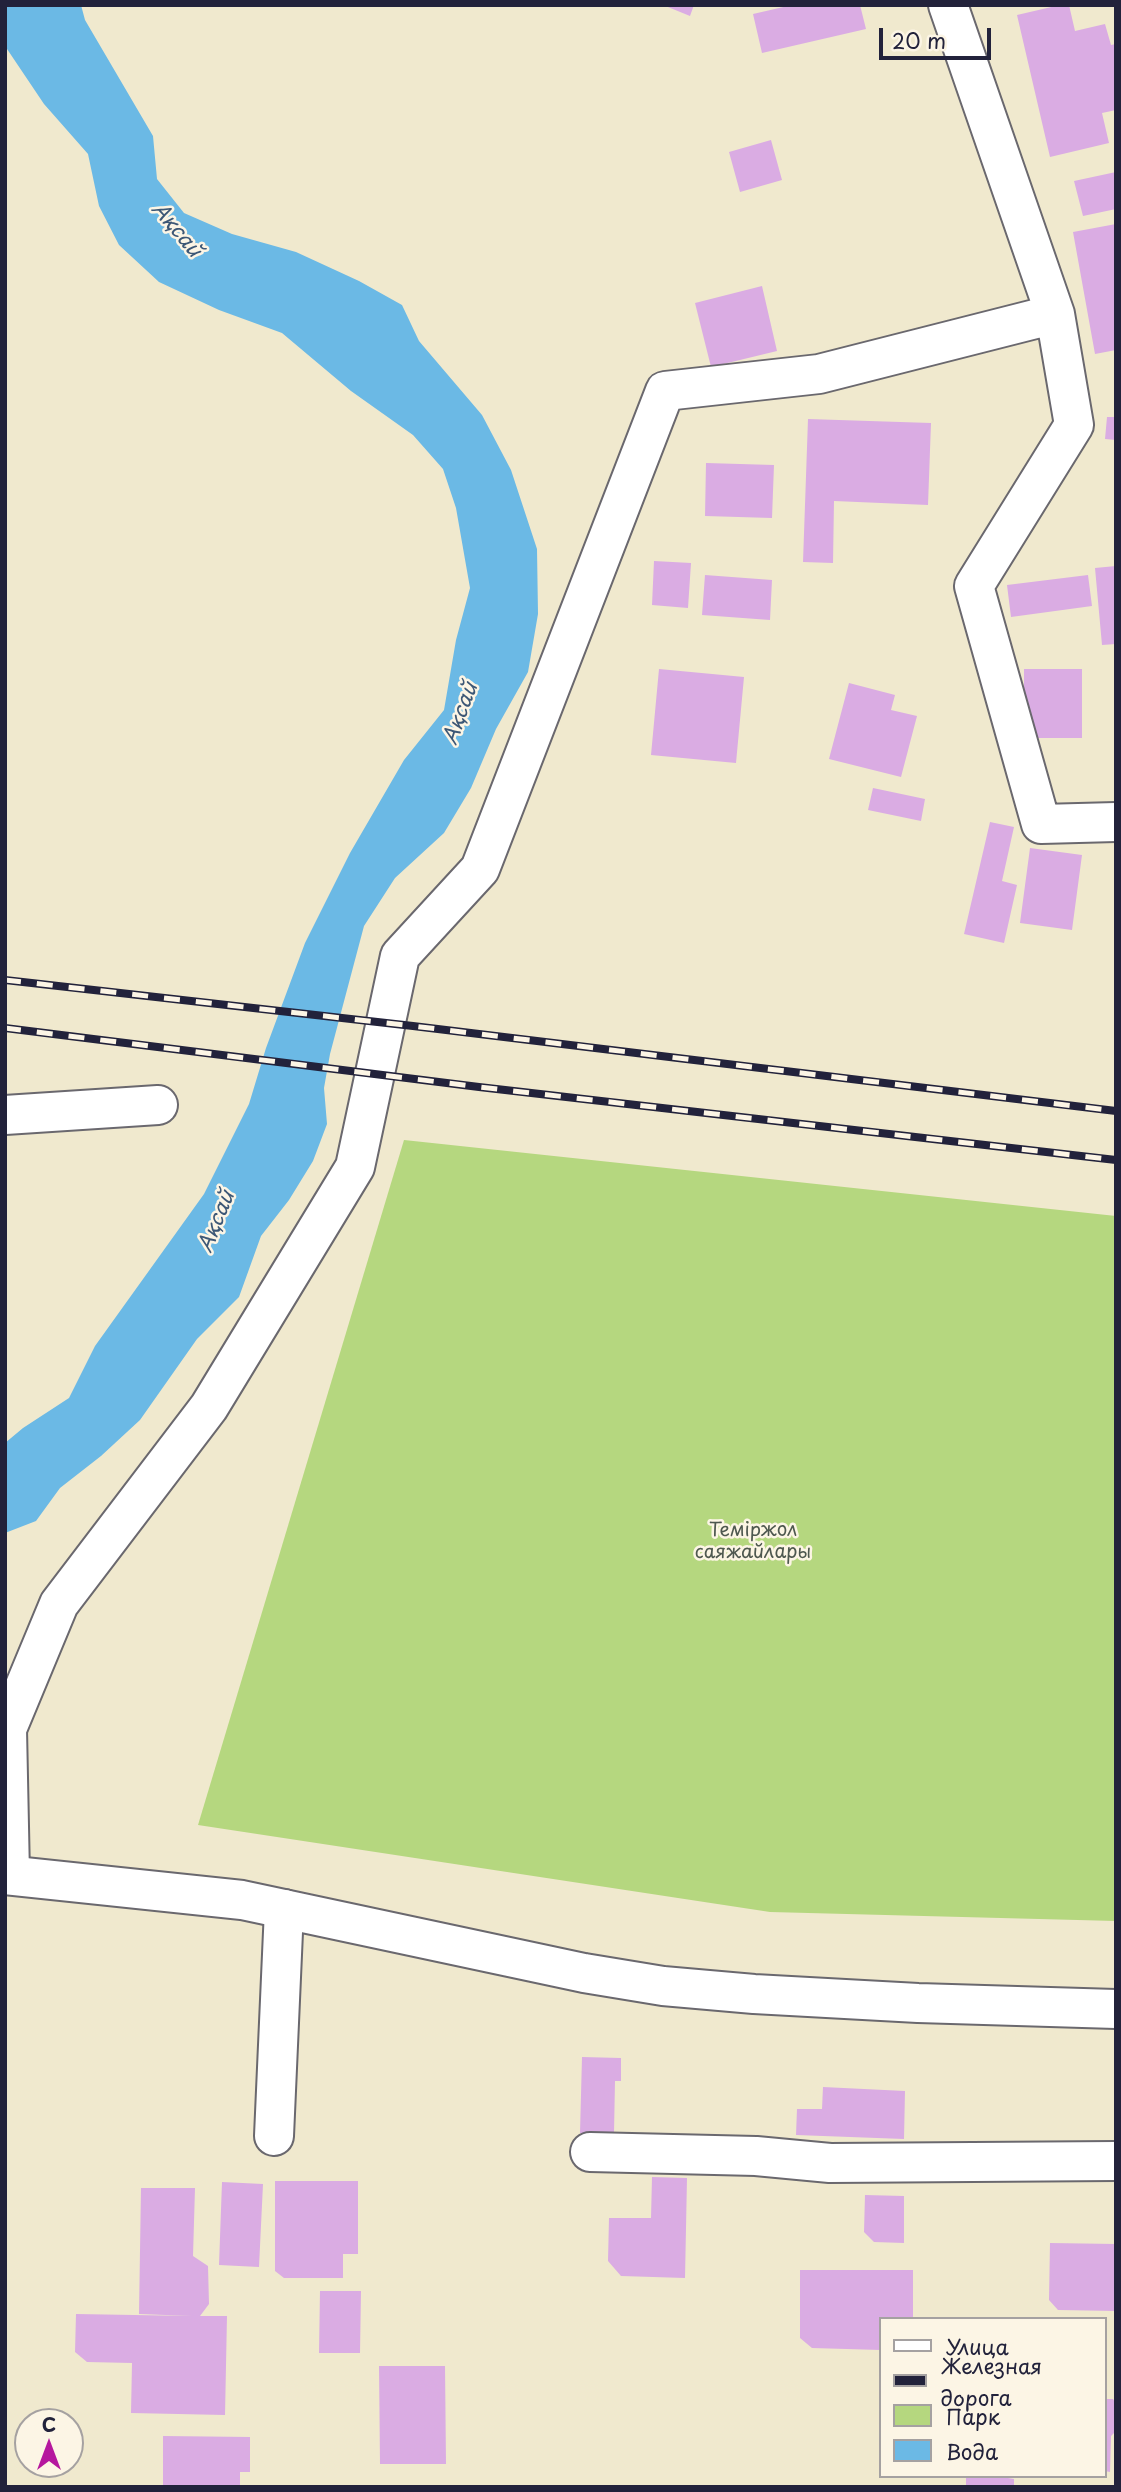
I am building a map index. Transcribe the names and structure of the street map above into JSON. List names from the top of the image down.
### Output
{
  "water": ["Ақсай"],
  "parks": ["Теміржол саяжайлары"],
  "legend": [
    "Улица",
    "Железная дорога",
    "Парк",
    "Вода"
  ],
  "scale_bar": "20 m",
  "north": "top"
}
